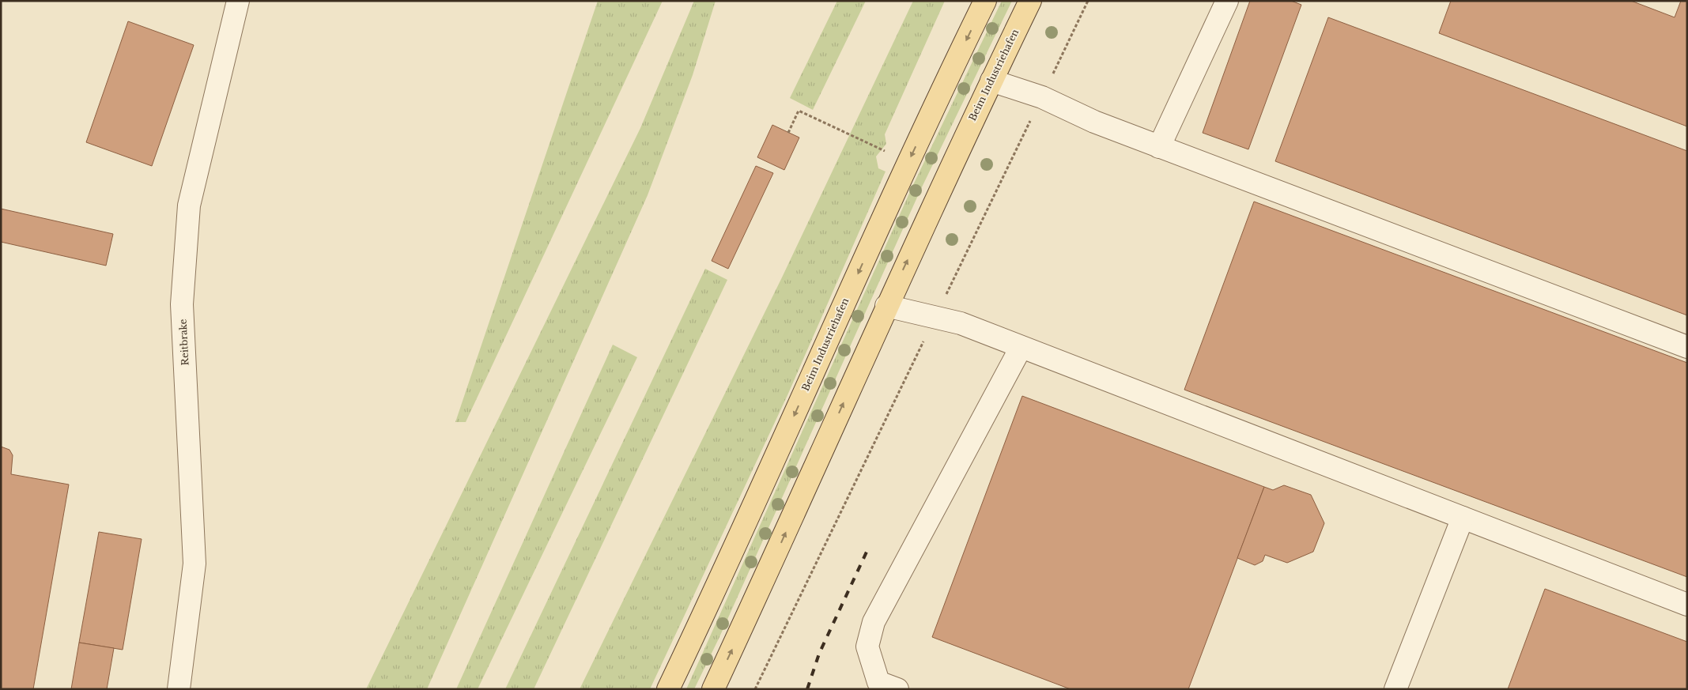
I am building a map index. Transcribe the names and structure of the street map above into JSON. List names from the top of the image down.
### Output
{
  "streets": {
    "main road": ["Beim Industriehafen"],
    "street": ["Reitbrake"]
  }
}
